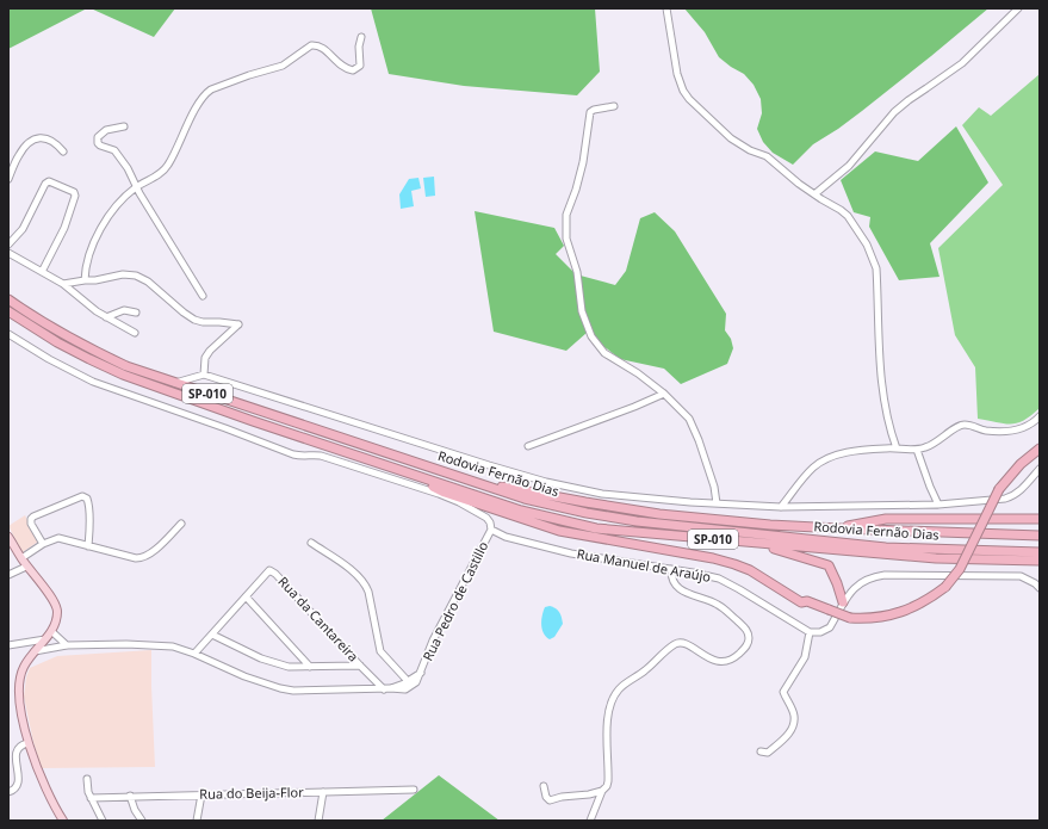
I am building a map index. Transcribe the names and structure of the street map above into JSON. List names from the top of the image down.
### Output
{
  "streets": {
    "highway": ["SP-010", "Rodovia Fernão Dias"],
    "street": [
      "Rua Manuel de Araújo",
      "Rua Pedro de Castillo",
      "Rua da Cantareira",
      "Rua do Beija-Flor"
    ]
  },
  "crossings": [
    ["Rua Manuel de Araújo", "Rua Pedro de Castillo"]
  ]
}
